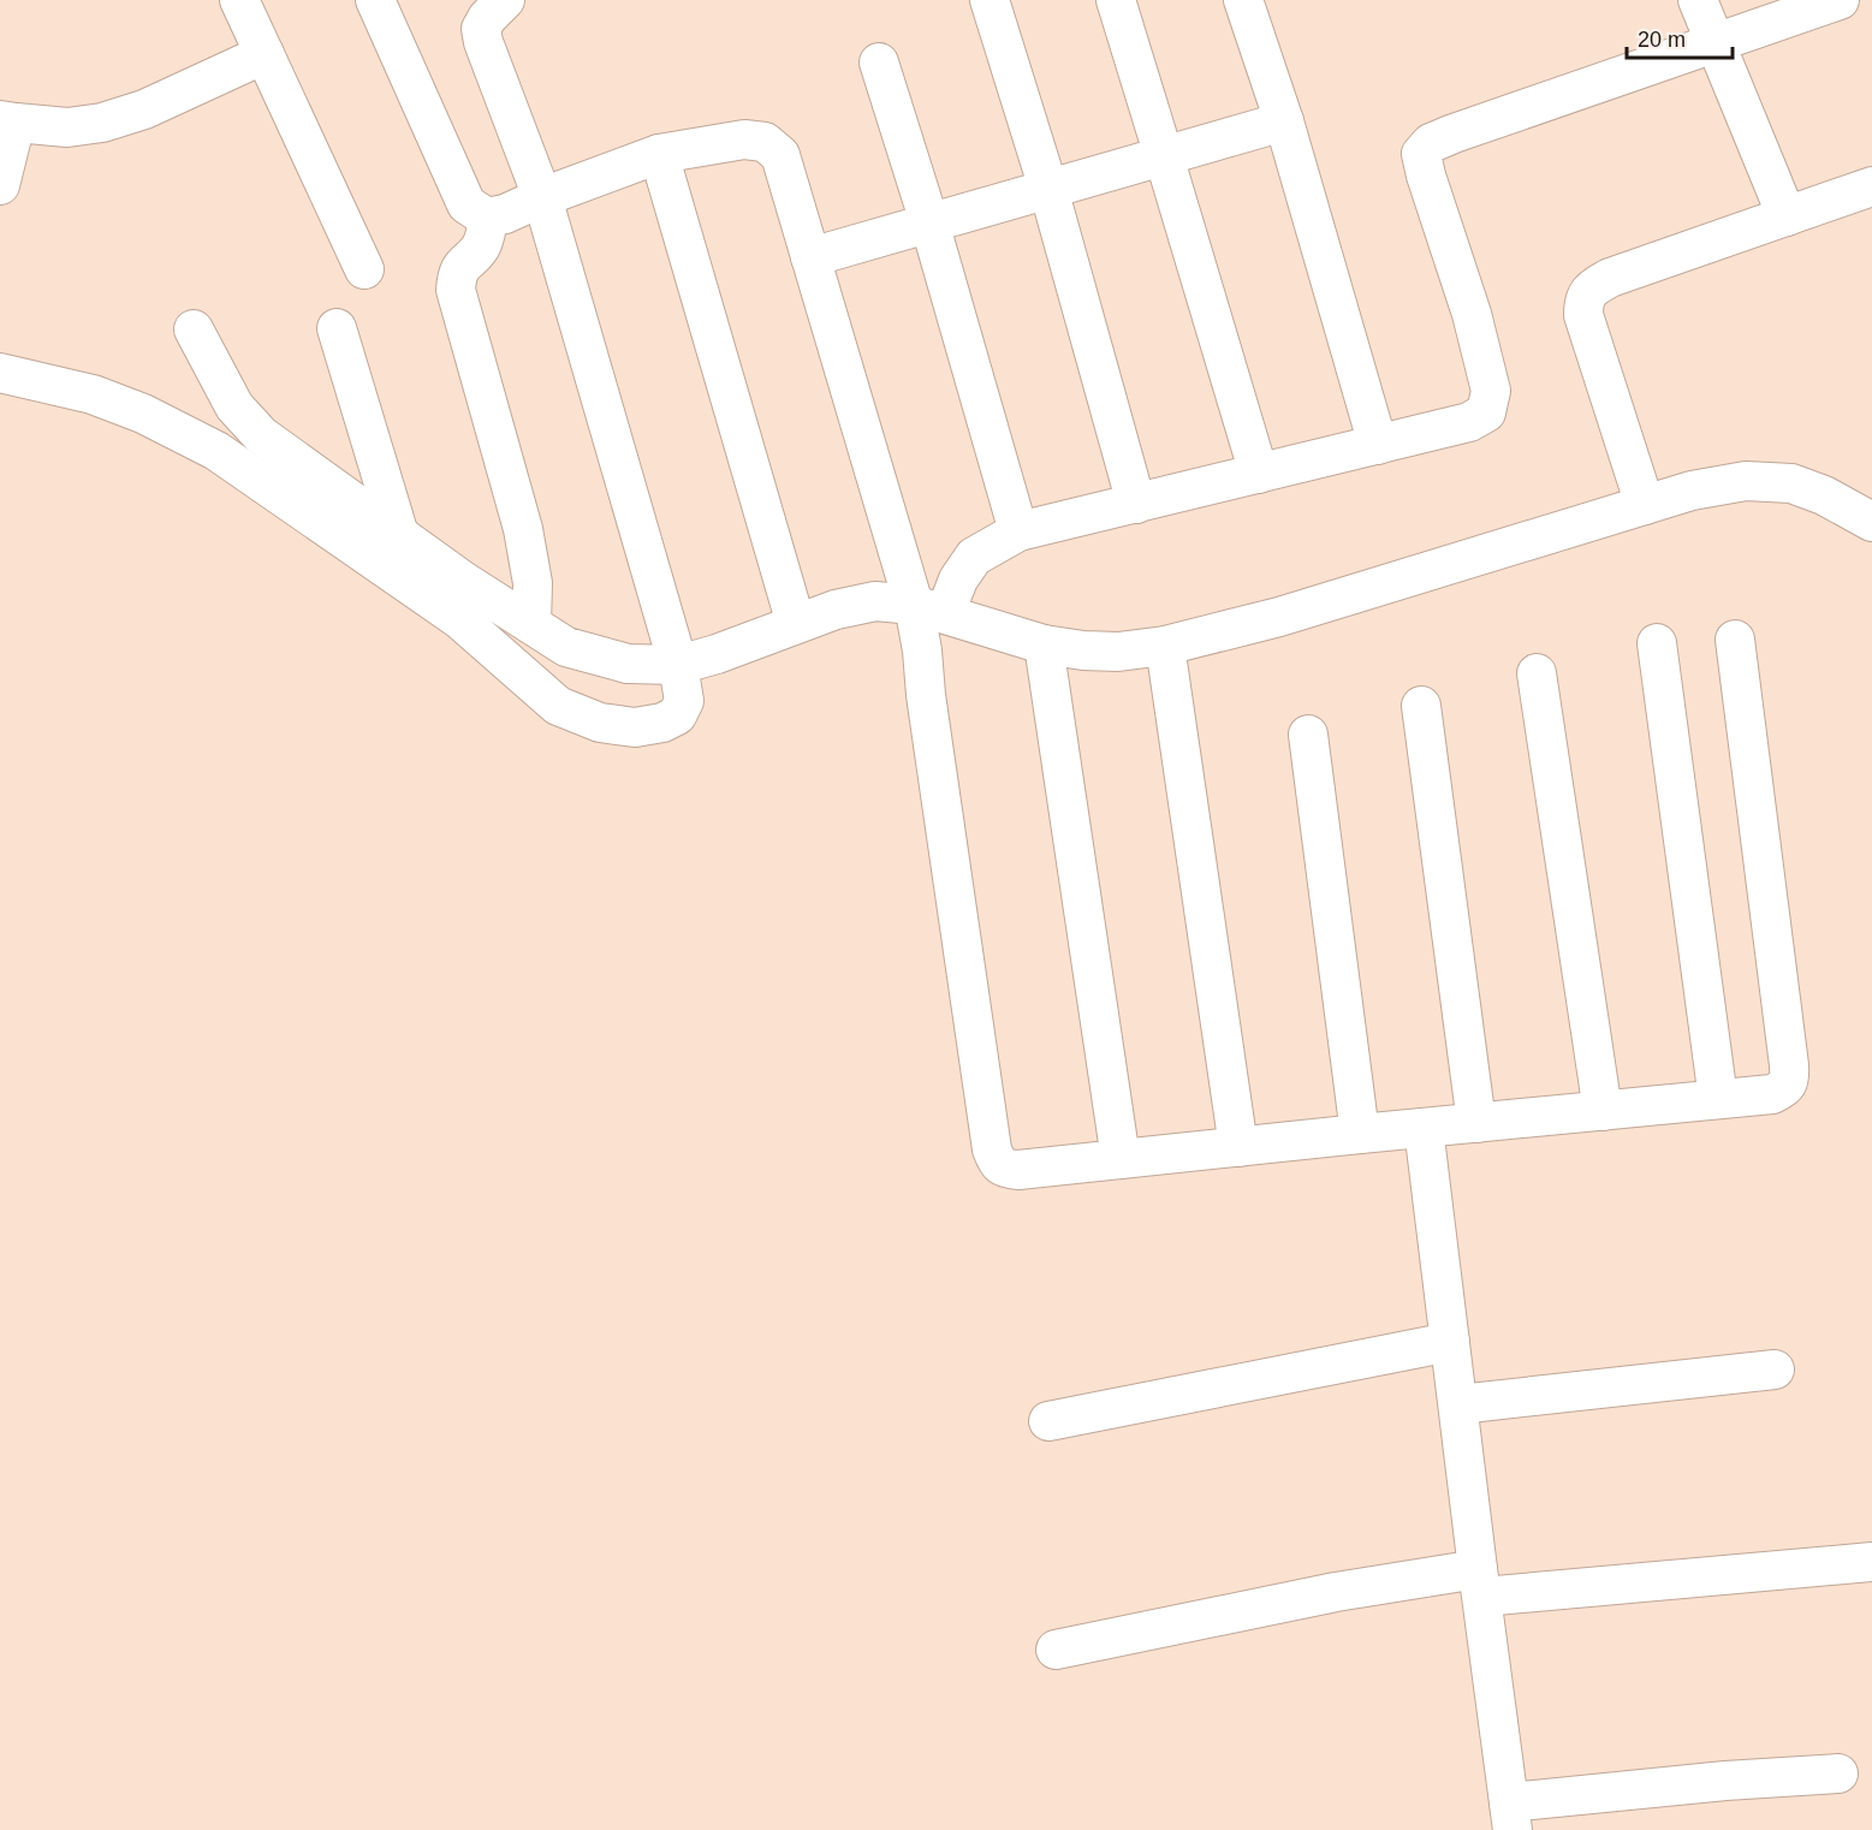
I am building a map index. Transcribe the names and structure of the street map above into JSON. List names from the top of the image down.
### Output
{
  "scale_bar": "20 m"
}
